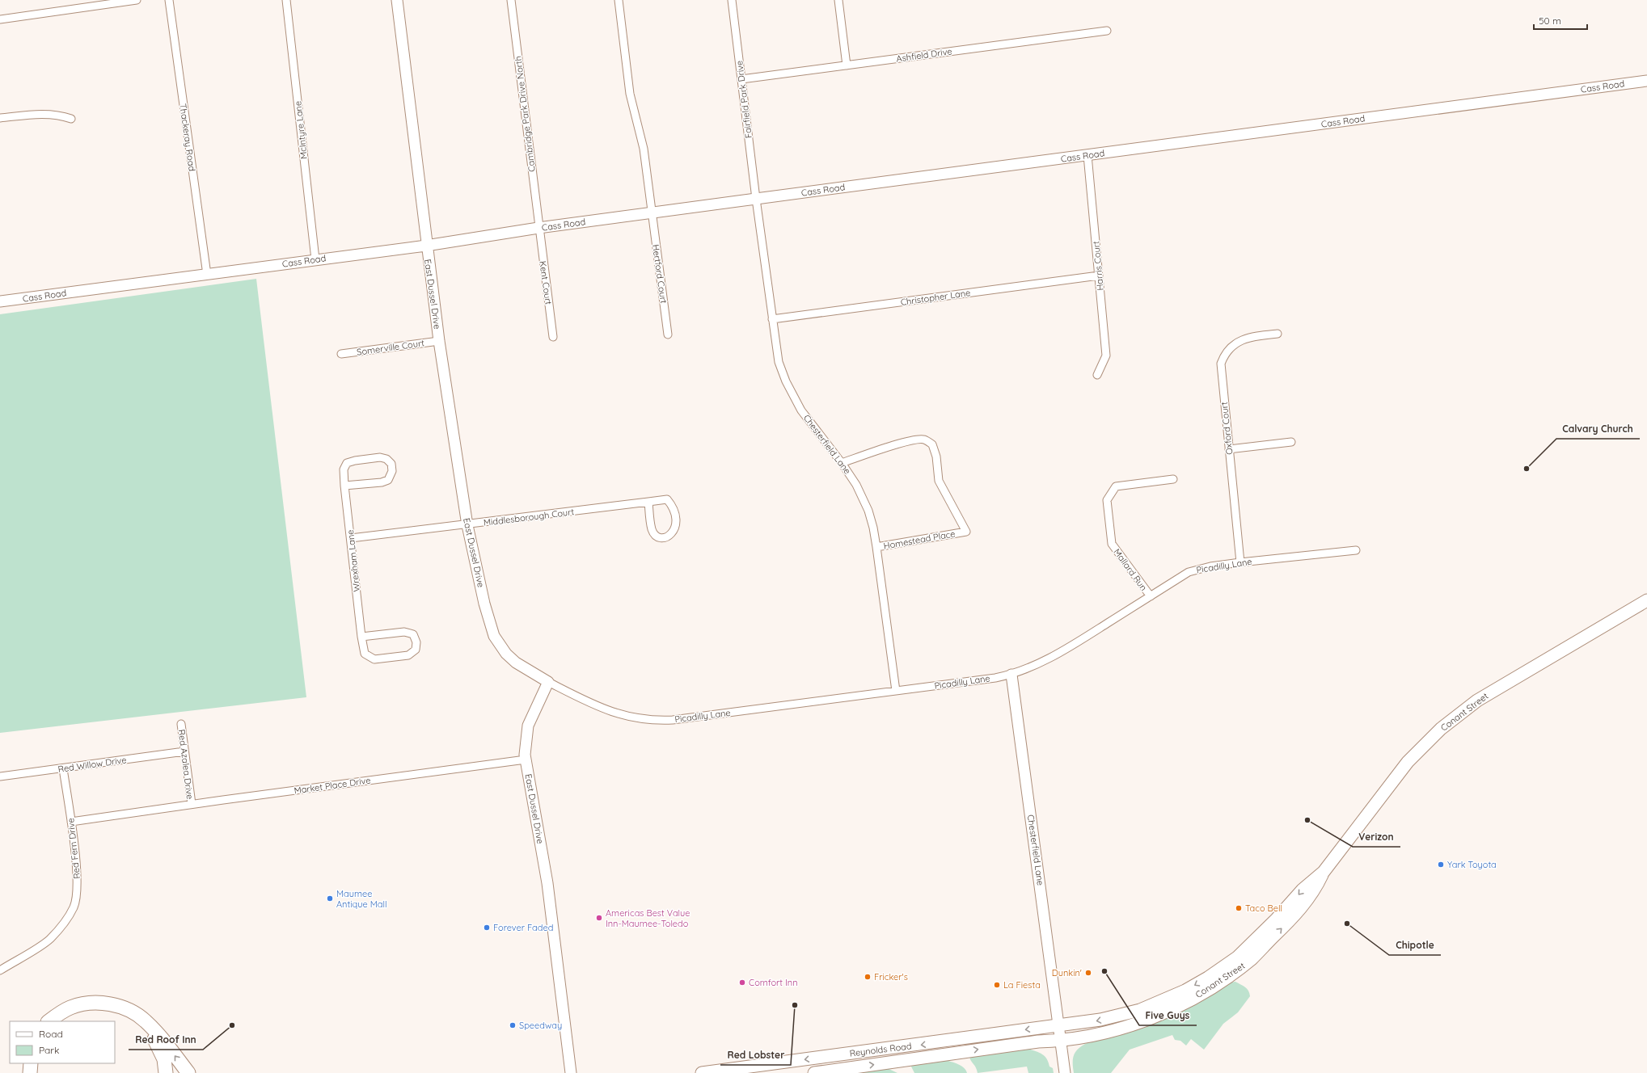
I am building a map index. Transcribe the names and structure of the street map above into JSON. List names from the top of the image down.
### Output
{
  "streets": {
    "main road": ["Conant Street", "Reynolds Road"],
    "street": [
      "Ashfield Drive",
      "Cass Road",
      "Fairfield Park Drive",
      "Cambridge Park Drive North",
      "McIntyre Lane",
      "Thackeray Road",
      "Harris Court",
      "Hertford Court",
      "Kent Court",
      "East Dussel Drive",
      "Christopher Lane",
      "Somerville Court",
      "Oxford Court",
      "Chesterfield Lane",
      "Middlesborough Court",
      "Homestead Place",
      "Wrexham Lane",
      "Picadilly Lane",
      "Mallard Run",
      "Red Willow Drive",
      "Red Azalea Drive",
      "Market Place Drive",
      "Red Fern Drive"
    ]
  },
  "crossings": [
    ["Ashfield Drive", "Fairfield Park Drive"],
    ["Cass Road", "Fairfield Park Drive"],
    ["Cass Road", "Cambridge Park Drive North"],
    ["Cass Road", "McIntyre Lane"],
    ["Cass Road", "Thackeray Road"],
    ["Cass Road", "Harris Court"],
    ["Cass Road", "Hertford Court"],
    ["Cass Road", "Kent Court"],
    ["Cass Road", "East Dussel Drive"],
    ["Cass Road", "Chesterfield Lane"],
    ["Fairfield Park Drive", "Chesterfield Lane"],
    ["Cambridge Park Drive North", "Kent Court"],
    ["Harris Court", "Christopher Lane"],
    ["East Dussel Drive", "Somerville Court"],
    ["East Dussel Drive", "Middlesborough Court"],
    ["East Dussel Drive", "Picadilly Lane"],
    ["East Dussel Drive", "Market Place Drive"],
    ["Christopher Lane", "Chesterfield Lane"],
    ["Oxford Court", "Picadilly Lane"],
    ["Chesterfield Lane", "Homestead Place"],
    ["Chesterfield Lane", "Picadilly Lane"],
    ["Chesterfield Lane", "Conant Street"],
    ["Chesterfield Lane", "Reynolds Road"],
    ["Middlesborough Court", "Wrexham Lane"],
    ["Picadilly Lane", "Mallard Run"],
    ["Conant Street", "Reynolds Road"],
    ["Red Willow Drive", "Red Azalea Drive"],
    ["Red Willow Drive", "Red Fern Drive"],
    ["Red Azalea Drive", "Market Place Drive"],
    ["Market Place Drive", "Red Fern Drive"]
  ],
  "places": [
    "Calvary Church",
    "Verizon",
    "Yark Toyota",
    "Maumee Antique Mall",
    "Taco Bell",
    "Americas Best Value Inn-Maumee-Toledo",
    "Chipotle",
    "Forever Faded",
    "Five Guys",
    "Dunkin'",
    "Fricker's",
    "Comfort Inn",
    "La Fiesta",
    "Red Lobster",
    "Red Roof Inn",
    "Speedway"
  ],
  "legend": ["Road", "Park"],
  "scale_bar": "50 m"
}
